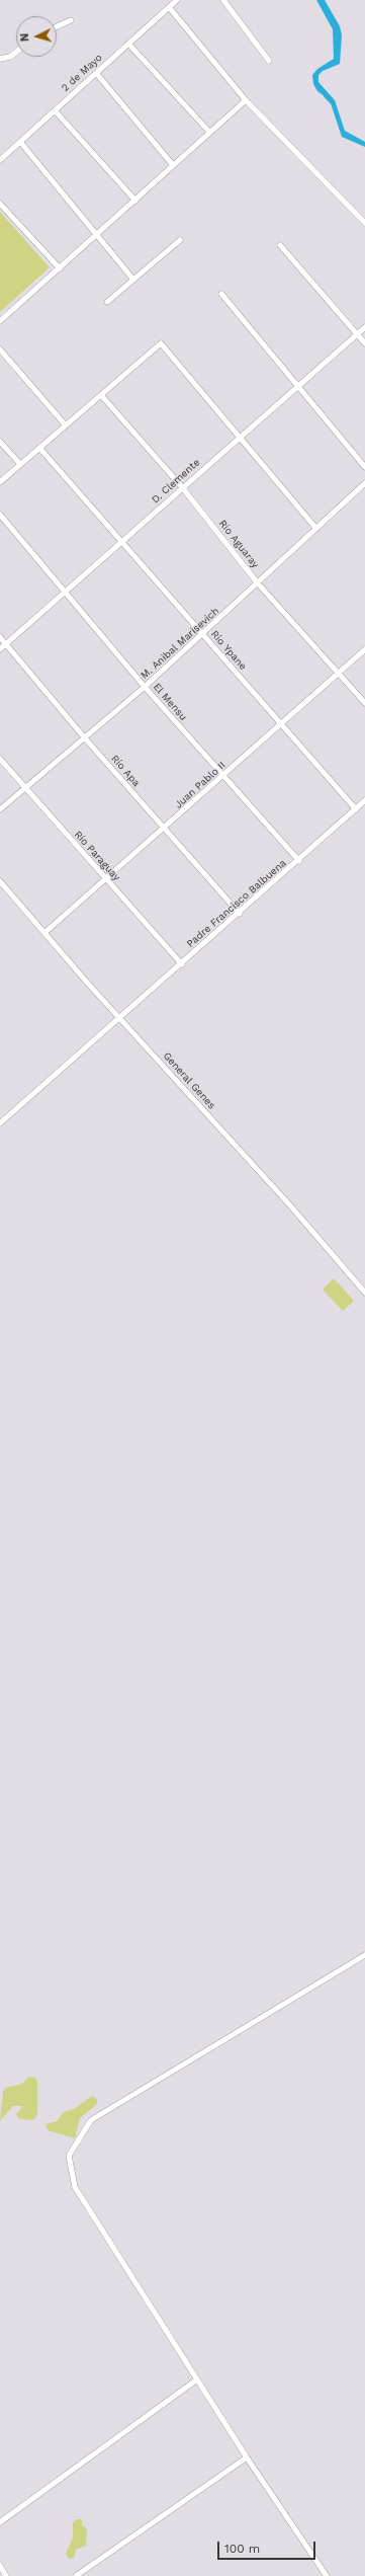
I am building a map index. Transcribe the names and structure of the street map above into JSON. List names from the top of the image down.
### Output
{
  "streets": {
    "street": [
      "2 de Mayo",
      "D. Clemente",
      "Río Aguaray",
      "M. Anibal Marisevich",
      "Río Ypane",
      "El Mensu",
      "Río Apa",
      "Juan Pablo II",
      "Río Paraguay",
      "Padre Francisco Balbuena",
      "General Genes"
    ]
  },
  "crossings": [
    ["D. Clemente", "Río Aguaray"],
    ["D. Clemente", "Río Ypane"],
    ["D. Clemente", "El Mensu"],
    ["D. Clemente", "Río Apa"],
    ["Río Aguaray", "M. Anibal Marisevich"],
    ["Río Aguaray", "Juan Pablo II"],
    ["M. Anibal Marisevich", "Río Ypane"],
    ["M. Anibal Marisevich", "El Mensu"],
    ["M. Anibal Marisevich", "Río Apa"],
    ["M. Anibal Marisevich", "Río Paraguay"],
    ["Río Ypane", "Juan Pablo II"],
    ["Río Ypane", "Padre Francisco Balbuena"],
    ["El Mensu", "Juan Pablo II"],
    ["El Mensu", "Padre Francisco Balbuena"],
    ["Río Apa", "Juan Pablo II"],
    ["Río Apa", "Padre Francisco Balbuena"],
    ["Juan Pablo II", "Río Paraguay"],
    ["Juan Pablo II", "General Genes"],
    ["Río Paraguay", "Padre Francisco Balbuena"],
    ["Padre Francisco Balbuena", "General Genes"]
  ],
  "scale_bar": "100 m",
  "north": "left"
}
